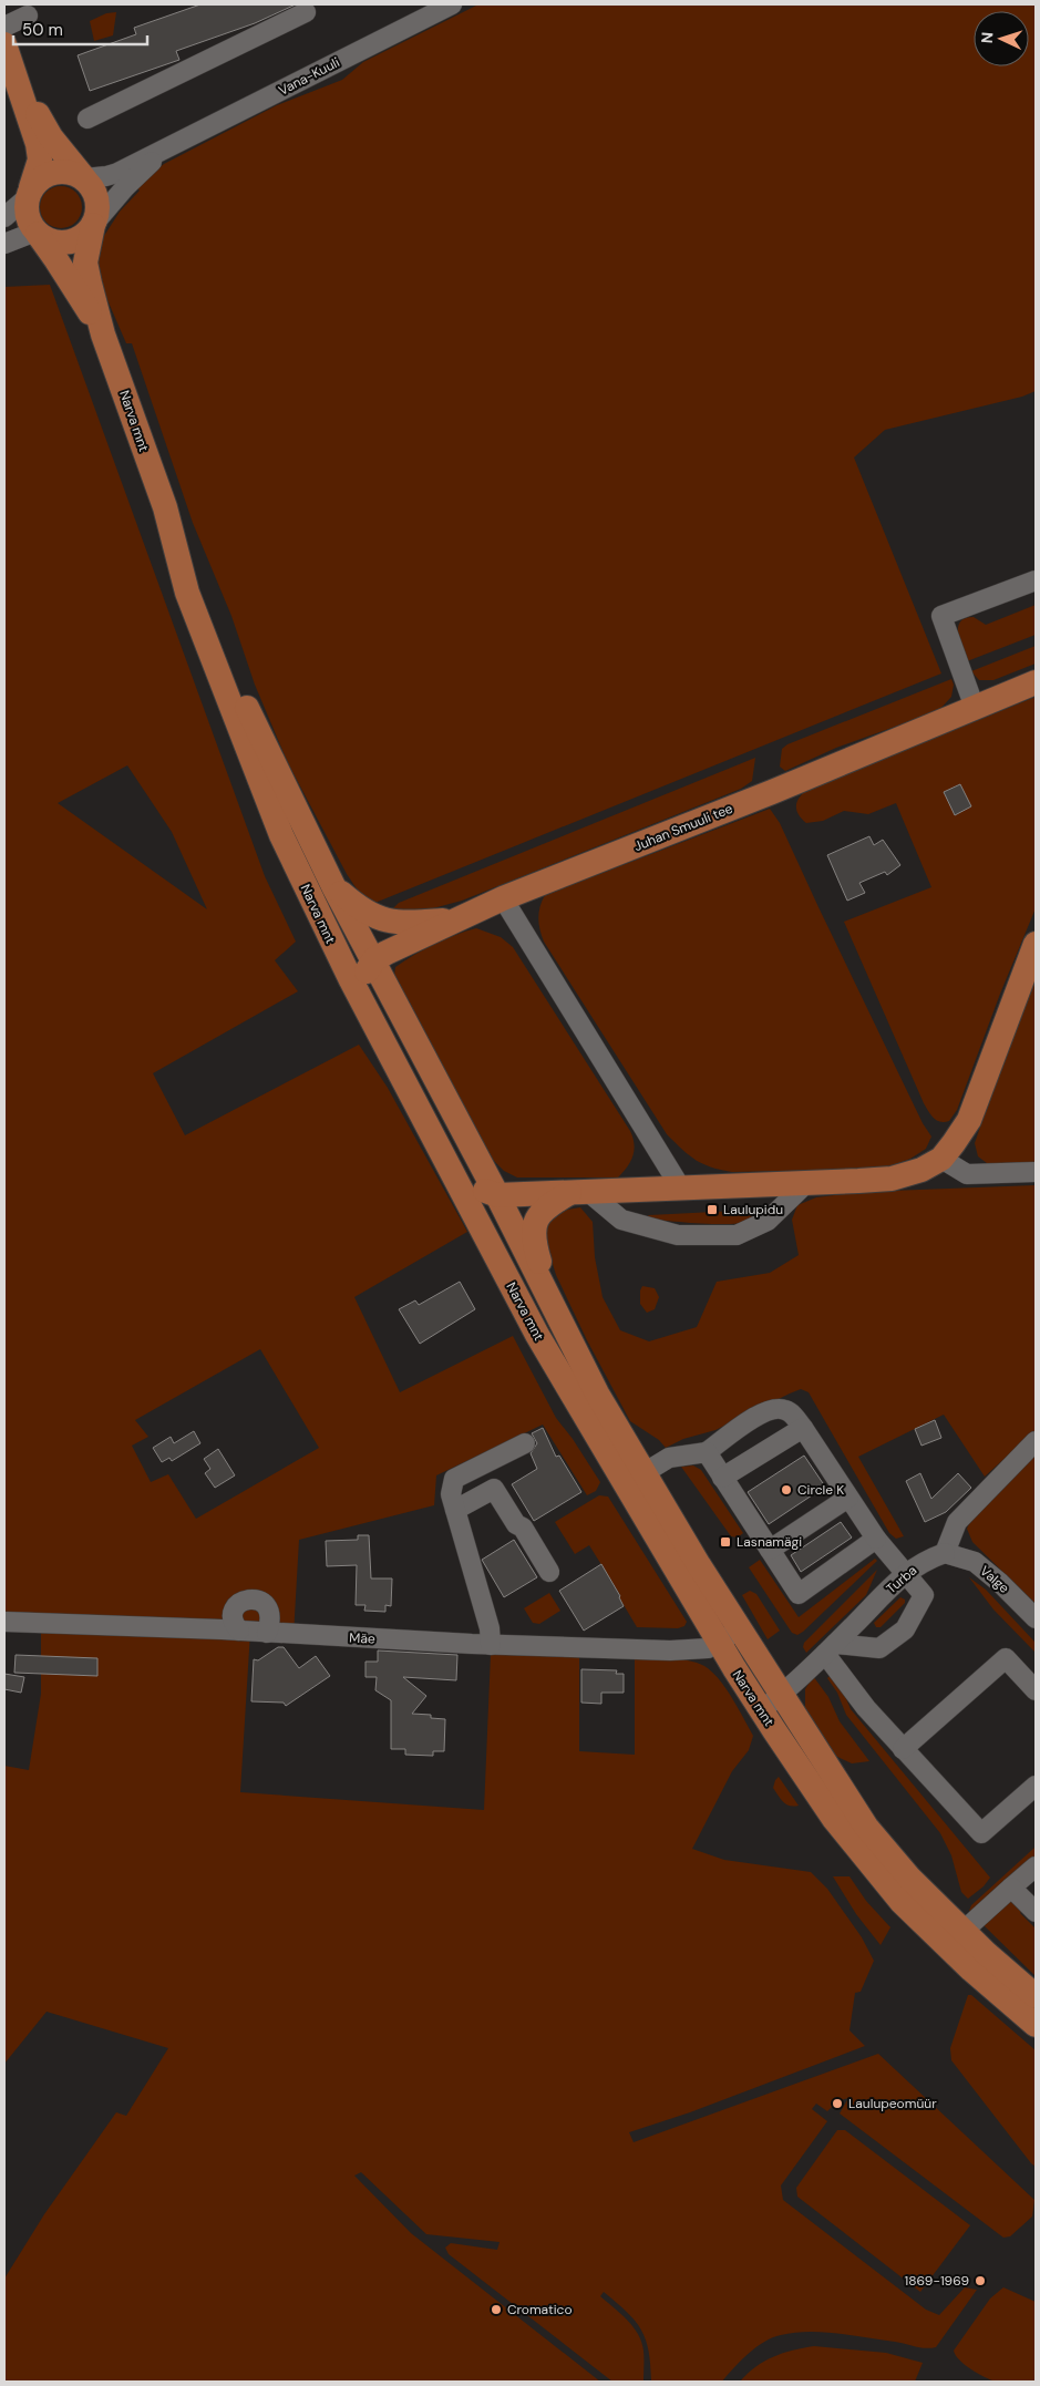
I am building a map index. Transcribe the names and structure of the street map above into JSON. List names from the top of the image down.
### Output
{
  "streets": {
    "main road": ["Narva mnt", "Juhan Smuuli tee"],
    "street": [
      "Vana-Kuuli",
      "Turba",
      "Valge",
      "Mäe"
    ]
  },
  "crossings": [
    ["Vana-Kuuli", "Narva mnt"],
    ["Narva mnt", "Juhan Smuuli tee"],
    ["Narva mnt", "Turba"],
    ["Narva mnt", "Mäe"],
    ["Turba", "Valge"]
  ],
  "places": {
    "transit": ["Laulupidu", "Lasnamägi"],
    "other": [
      "Circle K",
      "Laulupeomüür",
      "1869-1969",
      "Cromatico"
    ]
  },
  "scale_bar": "50 m",
  "north": "left"
}
